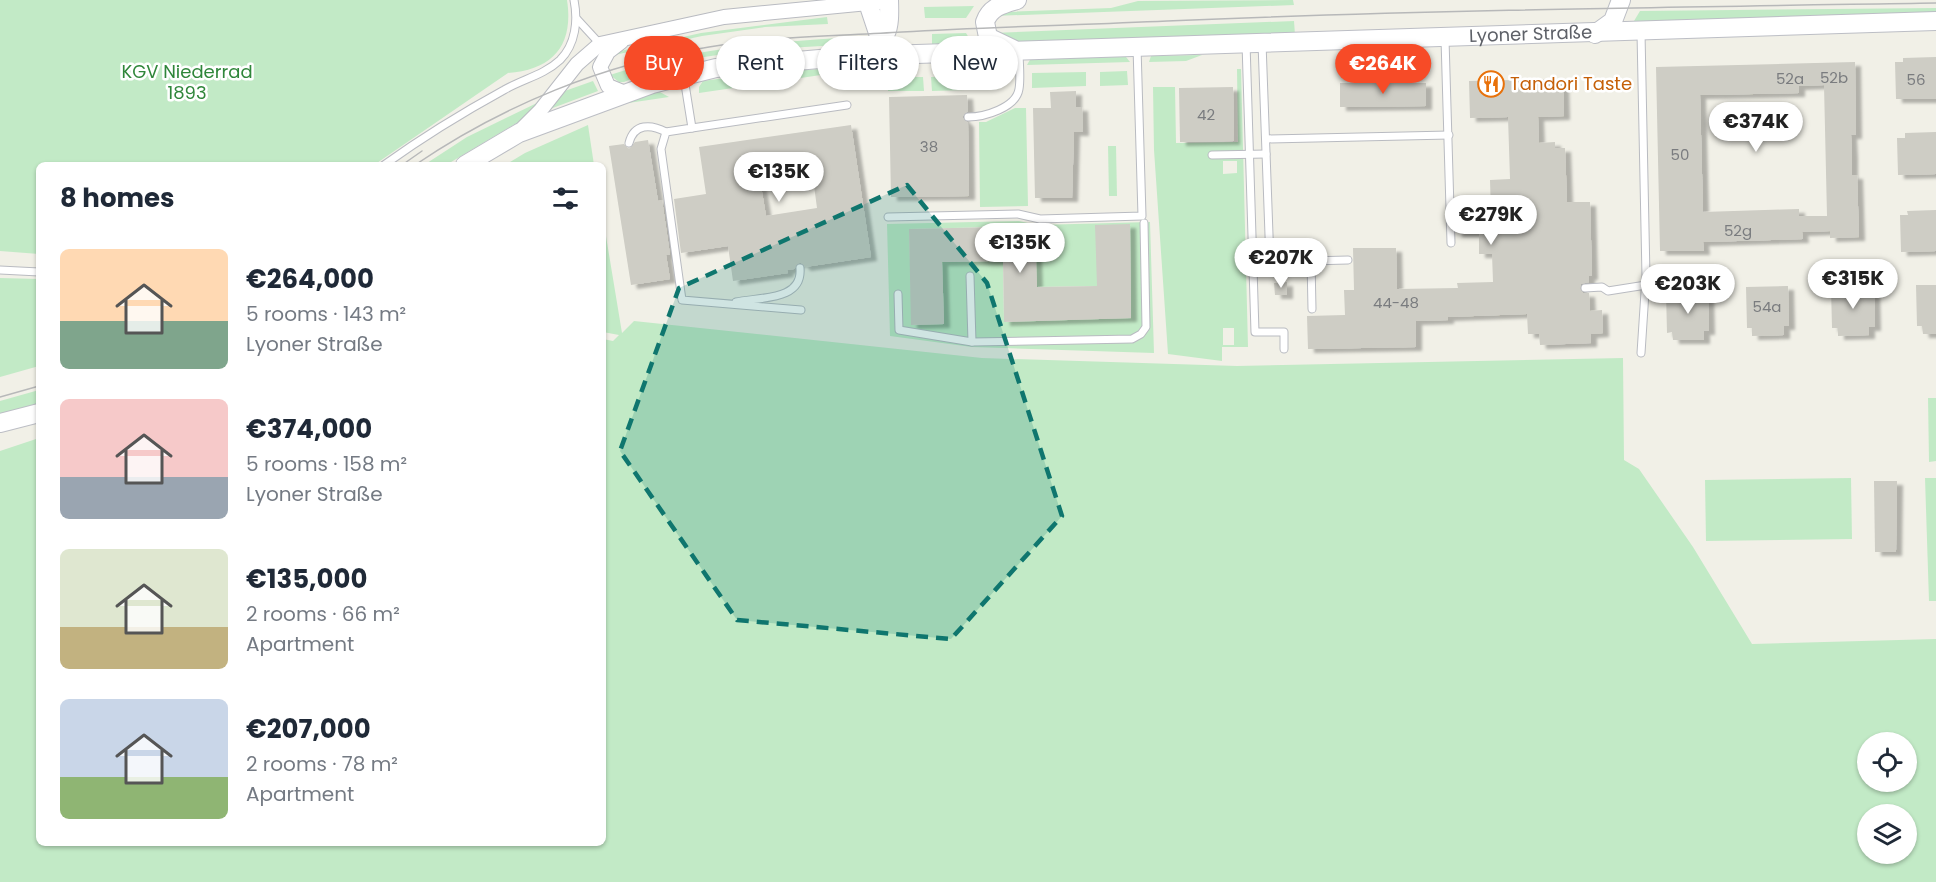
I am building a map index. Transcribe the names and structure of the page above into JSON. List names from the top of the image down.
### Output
{
  "streets": {
    "main road": ["Lyoner Straße"]
  },
  "parks": ["KGV Niederrad 1893"],
  "places": {
    "restaurant": ["Tandori Taste"]
  },
  "house_numbers": [
    "52b",
    "52a",
    "56",
    "42",
    "38",
    "50",
    "52g",
    "44-48",
    "54a"
  ],
  "page": {
    "chip": [
      "Buy",
      "Rent",
      "Filters",
      "New"
    ],
    "price": [
      "€264K",
      "€374K",
      "€135K",
      "€279K",
      "€135K",
      "€207K",
      "€315K",
      "€203K"
    ],
    "heading": "8 homes",
    "list": [
      {
        "name": "€264,000",
        "note": "5 rooms · 143 m² · Lyoner Straße"
      },
      {
        "name": "€374,000",
        "note": "5 rooms · 158 m² · Lyoner Straße"
      },
      {
        "name": "€135,000",
        "note": "2 rooms · 66 m² · Apartment"
      },
      {
        "name": "€207,000",
        "note": "2 rooms · 78 m² · Apartment"
      }
    ]
  }
}
